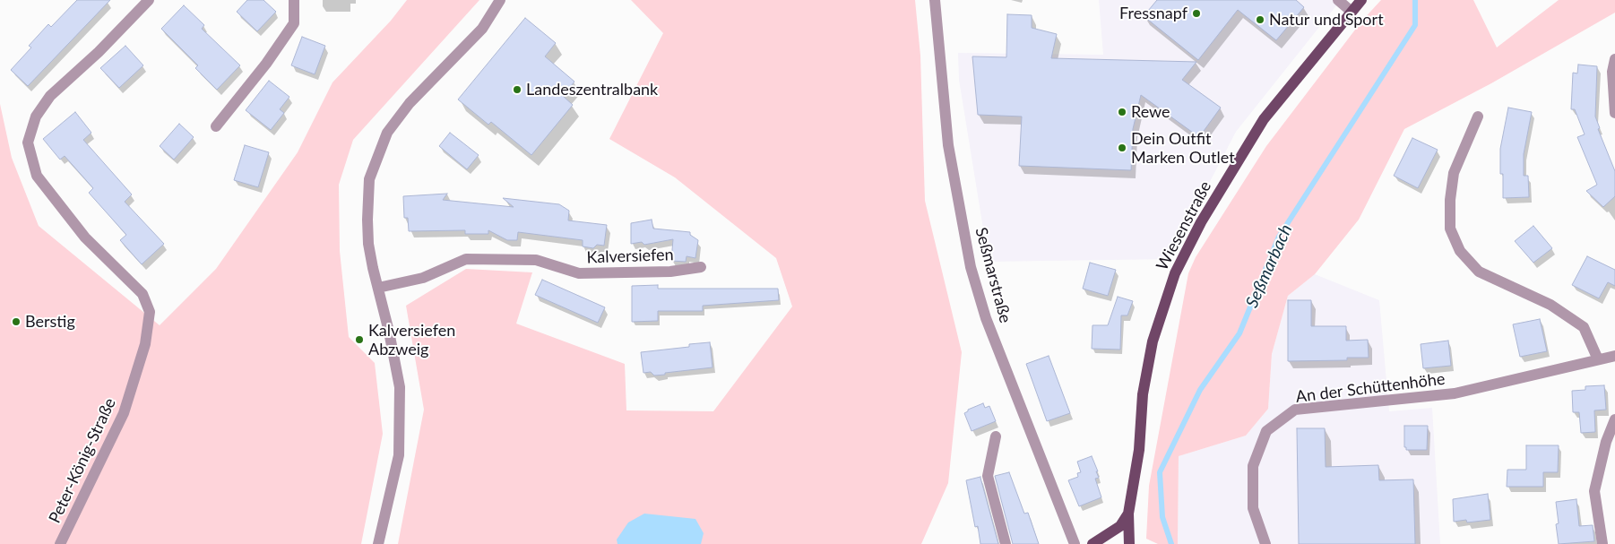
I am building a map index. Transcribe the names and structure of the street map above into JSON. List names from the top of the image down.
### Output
{
  "streets": {
    "main road": ["Wiesenstraße"],
    "street": [
      "Kalversiefen",
      "Seßmarstraße",
      "An der Schüttenhöhe",
      "Peter-König-Straße"
    ]
  },
  "water": ["Seßmarbach"],
  "places": [
    "Fressnapf",
    "Natur und Sport",
    "Landeszentralbank",
    "Rewe",
    "Dein Outfit Marken Outlet",
    "Berstig",
    "Kalversiefen Abzweig"
  ]
}
